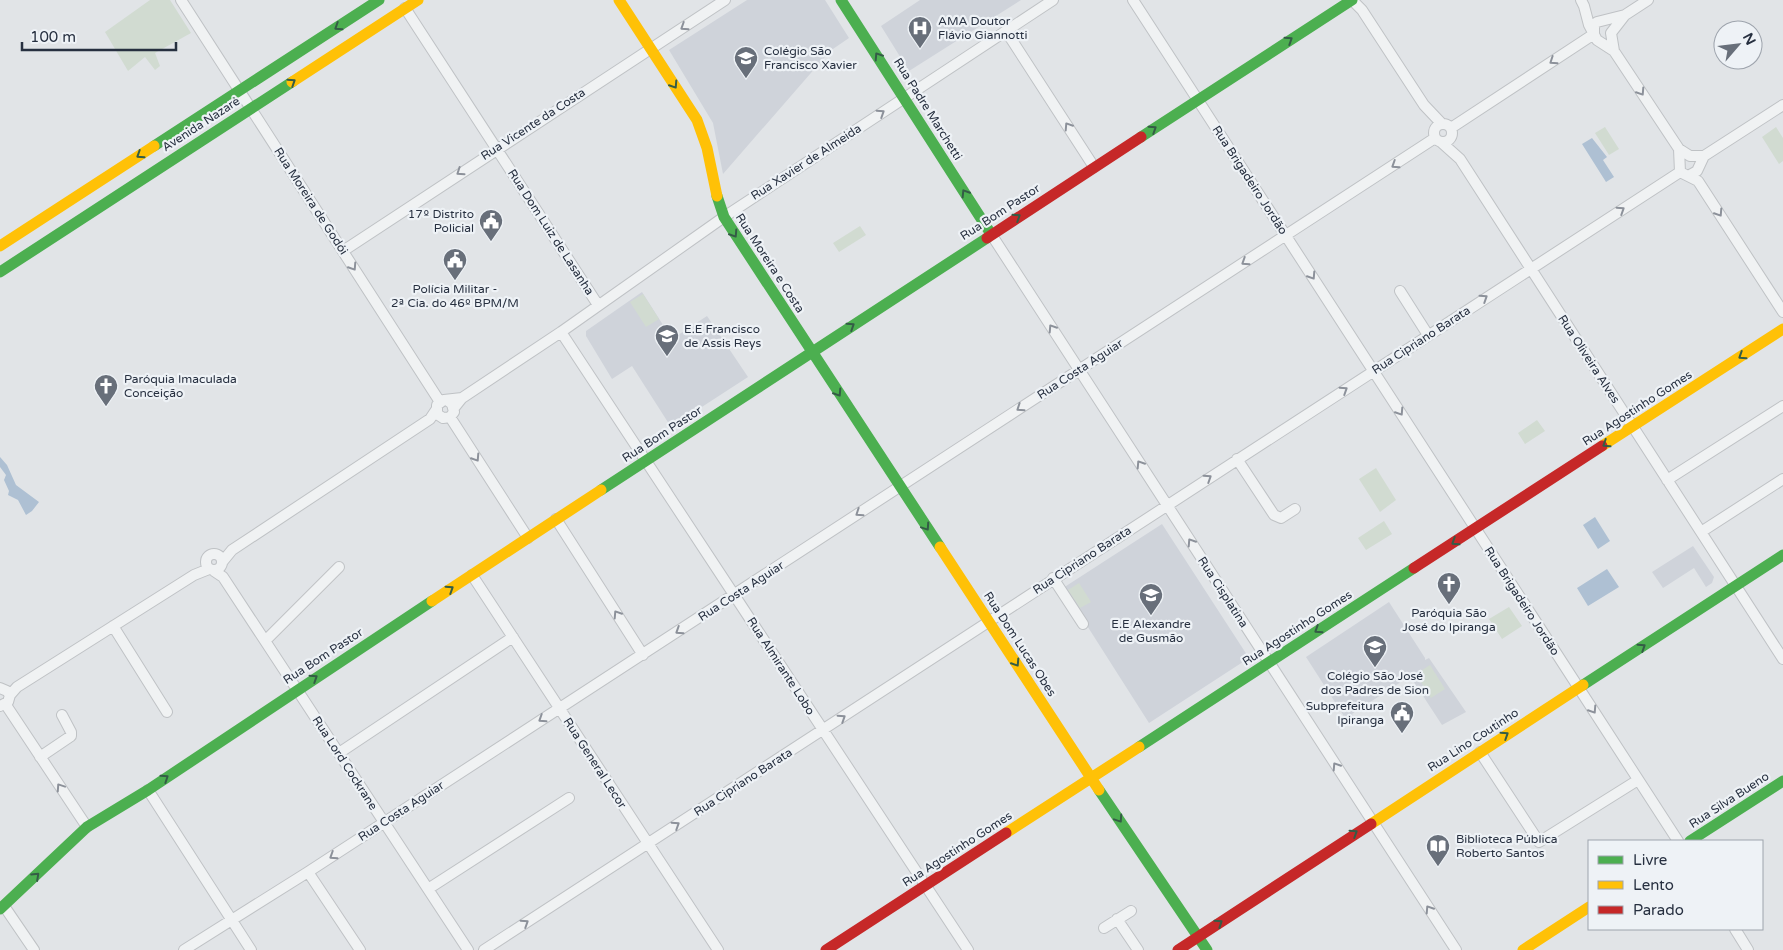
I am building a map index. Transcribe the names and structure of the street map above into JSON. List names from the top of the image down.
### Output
{
  "streets": {
    "street": [
      "Rua Padre Marchetti",
      "Avenida Nazaré",
      "Rua Vicente da Costa",
      "Rua Xavier de Almeida",
      "Rua Brigadeiro Jordão",
      "Rua Moreira de Godói",
      "Rua Bom Pastor",
      "Rua Dom Luiz de Lasanha",
      "Rua Moreira e Costa",
      "Rua Cipriano Barata",
      "Rua Oliveira Alves",
      "Rua Costa Aguiar",
      "Rua Agostinho Gomes",
      "Rua Cisplatina",
      "Rua Dom Lucas Obes",
      "Rua Almirante Lobo",
      "Rua Lino Coutinho",
      "Rua Lord Cockrane",
      "Rua General Lecor",
      "Rua Silva Bueno"
    ]
  },
  "crossings": [
    ["Rua Padre Marchetti", "Rua Xavier de Almeida"],
    ["Rua Padre Marchetti", "Rua Bom Pastor"],
    ["Rua Padre Marchetti", "Rua Cisplatina"],
    ["Avenida Nazaré", "Rua Moreira de Godói"],
    ["Avenida Nazaré", "Rua Dom Luiz de Lasanha"],
    ["Rua Vicente da Costa", "Rua Moreira de Godói"],
    ["Rua Vicente da Costa", "Rua Dom Luiz de Lasanha"],
    ["Rua Vicente da Costa", "Rua Moreira e Costa"],
    ["Rua Xavier de Almeida", "Rua Moreira de Godói"],
    ["Rua Xavier de Almeida", "Rua Dom Luiz de Lasanha"],
    ["Rua Xavier de Almeida", "Rua Moreira e Costa"],
    ["Rua Xavier de Almeida", "Rua Almirante Lobo"],
    ["Rua Xavier de Almeida", "Rua Lord Cockrane"],
    ["Rua Brigadeiro Jordão", "Rua Bom Pastor"],
    ["Rua Brigadeiro Jordão", "Rua Cipriano Barata"],
    ["Rua Brigadeiro Jordão", "Rua Costa Aguiar"],
    ["Rua Brigadeiro Jordão", "Rua Agostinho Gomes"],
    ["Rua Brigadeiro Jordão", "Rua Lino Coutinho"],
    ["Rua Moreira de Godói", "Rua Bom Pastor"],
    ["Rua Bom Pastor", "Rua Moreira e Costa"],
    ["Rua Bom Pastor", "Rua Oliveira Alves"],
    ["Rua Bom Pastor", "Rua Cisplatina"],
    ["Rua Bom Pastor", "Rua Dom Lucas Obes"],
    ["Rua Bom Pastor", "Rua Almirante Lobo"],
    ["Rua Bom Pastor", "Rua Lord Cockrane"],
    ["Rua Bom Pastor", "Rua General Lecor"],
    ["Rua Moreira e Costa", "Rua Dom Lucas Obes"],
    ["Rua Cipriano Barata", "Rua Oliveira Alves"],
    ["Rua Cipriano Barata", "Rua Cisplatina"],
    ["Rua Cipriano Barata", "Rua Dom Lucas Obes"],
    ["Rua Cipriano Barata", "Rua Almirante Lobo"],
    ["Rua Cipriano Barata", "Rua General Lecor"],
    ["Rua Oliveira Alves", "Rua Costa Aguiar"],
    ["Rua Oliveira Alves", "Rua Agostinho Gomes"],
    ["Rua Oliveira Alves", "Rua Lino Coutinho"],
    ["Rua Costa Aguiar", "Rua Cisplatina"],
    ["Rua Costa Aguiar", "Rua Dom Lucas Obes"],
    ["Rua Costa Aguiar", "Rua Almirante Lobo"],
    ["Rua Costa Aguiar", "Rua Lord Cockrane"],
    ["Rua Costa Aguiar", "Rua General Lecor"],
    ["Rua Agostinho Gomes", "Rua Cisplatina"],
    ["Rua Agostinho Gomes", "Rua Dom Lucas Obes"],
    ["Rua Agostinho Gomes", "Rua Almirante Lobo"],
    ["Rua Cisplatina", "Rua Lino Coutinho"],
    ["Rua Dom Lucas Obes", "Rua Lino Coutinho"]
  ],
  "one_way": [
    "Rua Padre Marchetti",
    "Rua Vicente da Costa",
    "Rua Brigadeiro Jordão",
    "Rua Moreira de Godói",
    "Rua Bom Pastor",
    "Rua Moreira e Costa",
    "Rua Cipriano Barata",
    "Rua Agostinho Gomes",
    "Rua Cisplatina",
    "Rua Dom Lucas Obes",
    "Rua Lino Coutinho"
  ],
  "places": {
    "hospital": ["AMA Doutor Flávio Giannotti"],
    "school or university": [
      "Colégio São Francisco Xavier",
      "E.E Francisco de Assis Reys",
      "E.E Alexandre de Gusmão",
      "Colégio São José dos Padres de Sion"
    ],
    "public building": ["17º Distrito Policial", "Polícia Militar - 2ª Cia. do 46º BPM/M", "Subprefeitura Ipiranga"],
    "church": ["Paróquia Imaculada Conceição", "Paróquia São José do Ipiranga"],
    "library": ["Biblioteca Pública Roberto Santos"]
  },
  "legend": ["Livre", "Lento", "Parado"],
  "scale_bar": "100 m",
  "north": "top right"
}
